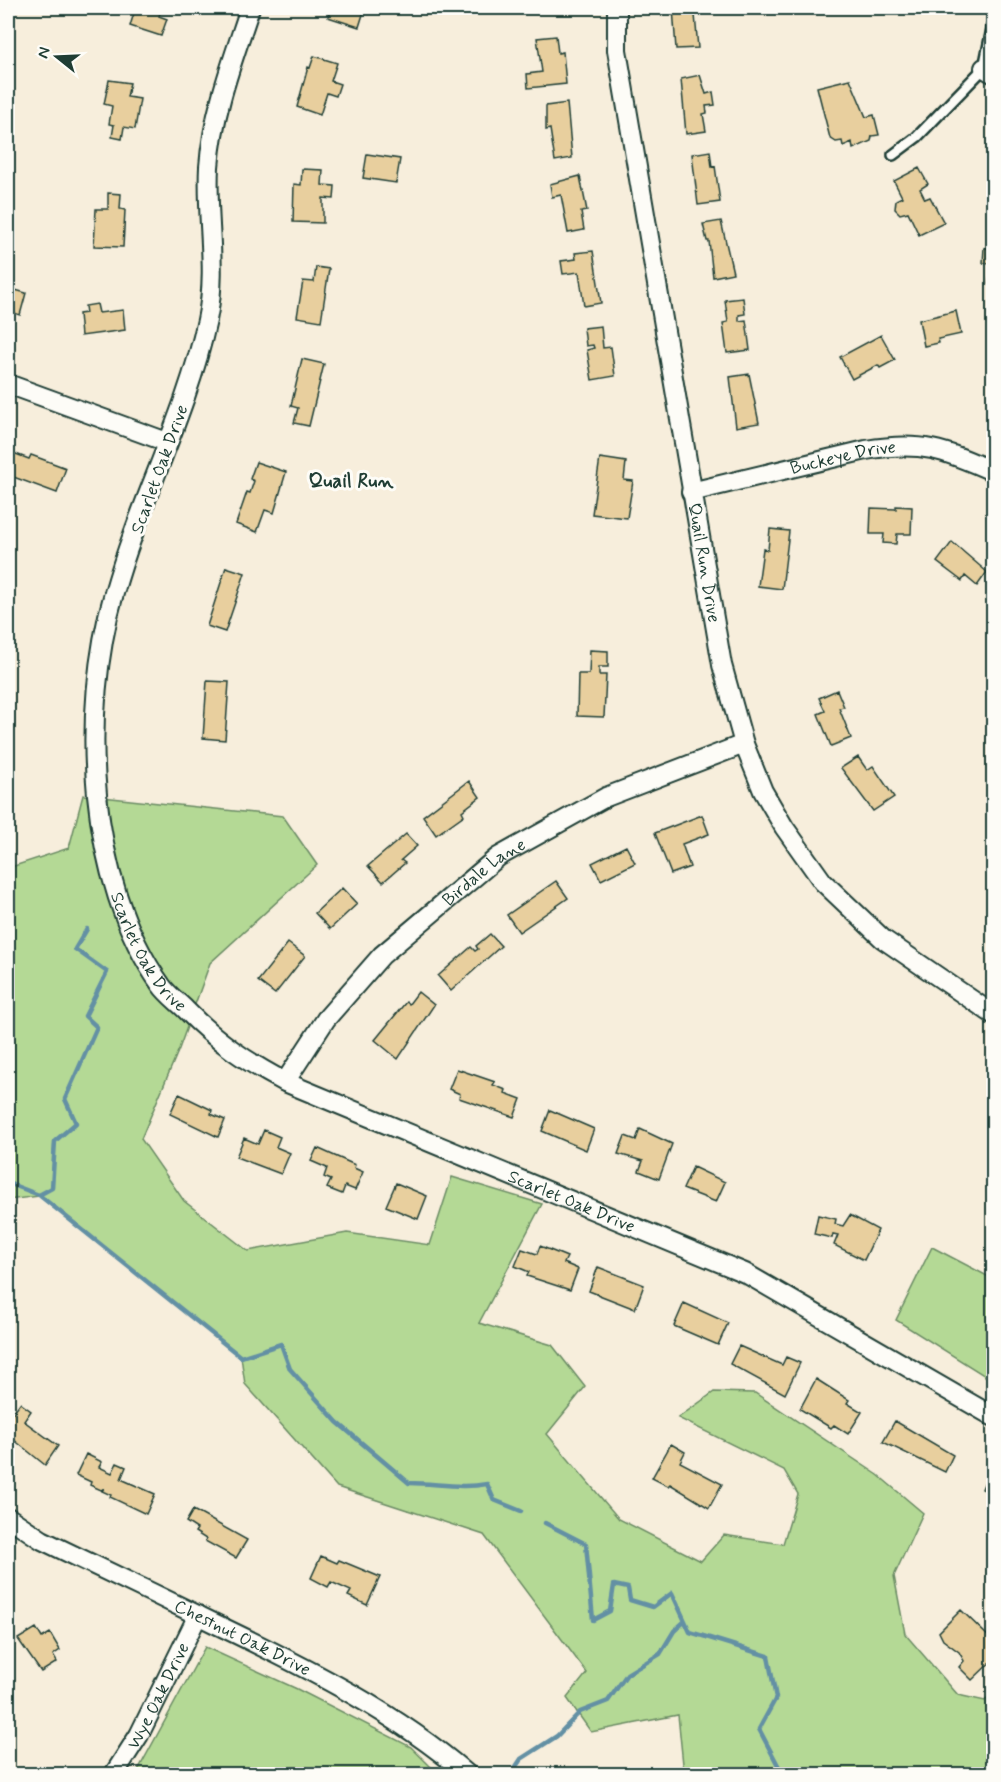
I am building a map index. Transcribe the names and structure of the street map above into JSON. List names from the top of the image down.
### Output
{
  "streets": {
    "street": [
      "Buckeye Drive",
      "Scarlet Oak Drive",
      "Quail Run Drive",
      "Birdale Lane",
      "Chestnut Oak Drive",
      "Wye Oak Drive"
    ]
  },
  "crossings": [
    ["Buckeye Drive", "Quail Run Drive"],
    ["Scarlet Oak Drive", "Birdale Lane"],
    ["Quail Run Drive", "Birdale Lane"],
    ["Chestnut Oak Drive", "Wye Oak Drive"]
  ],
  "districts": ["Quail Run"],
  "north": "left"
}
